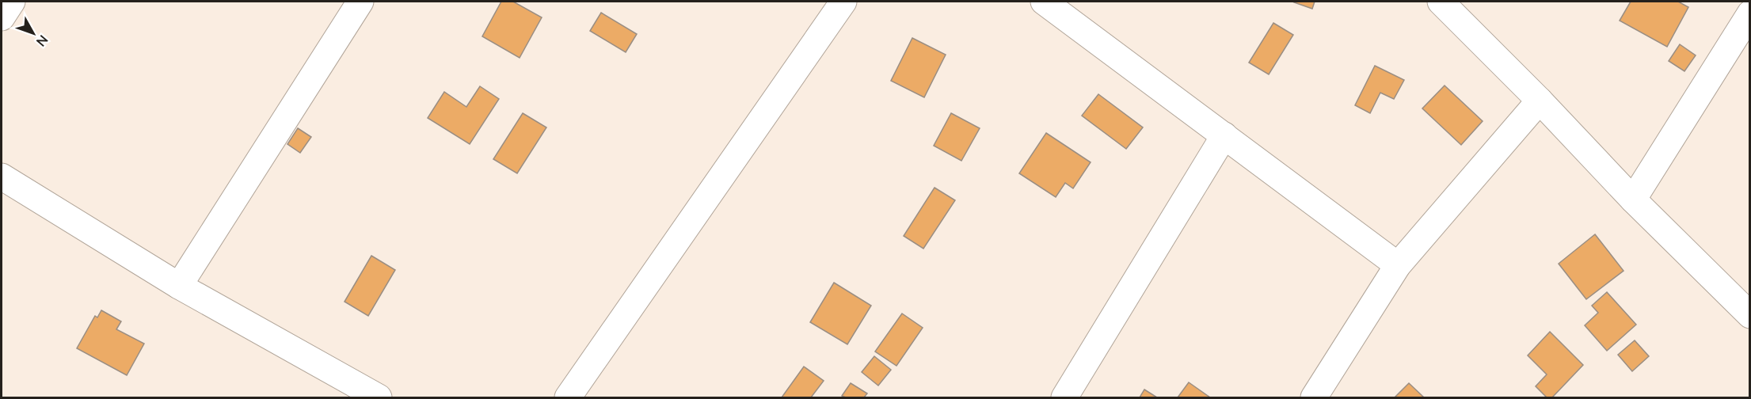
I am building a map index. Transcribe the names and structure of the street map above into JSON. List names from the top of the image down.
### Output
{
  "north": "bottom right"
}
